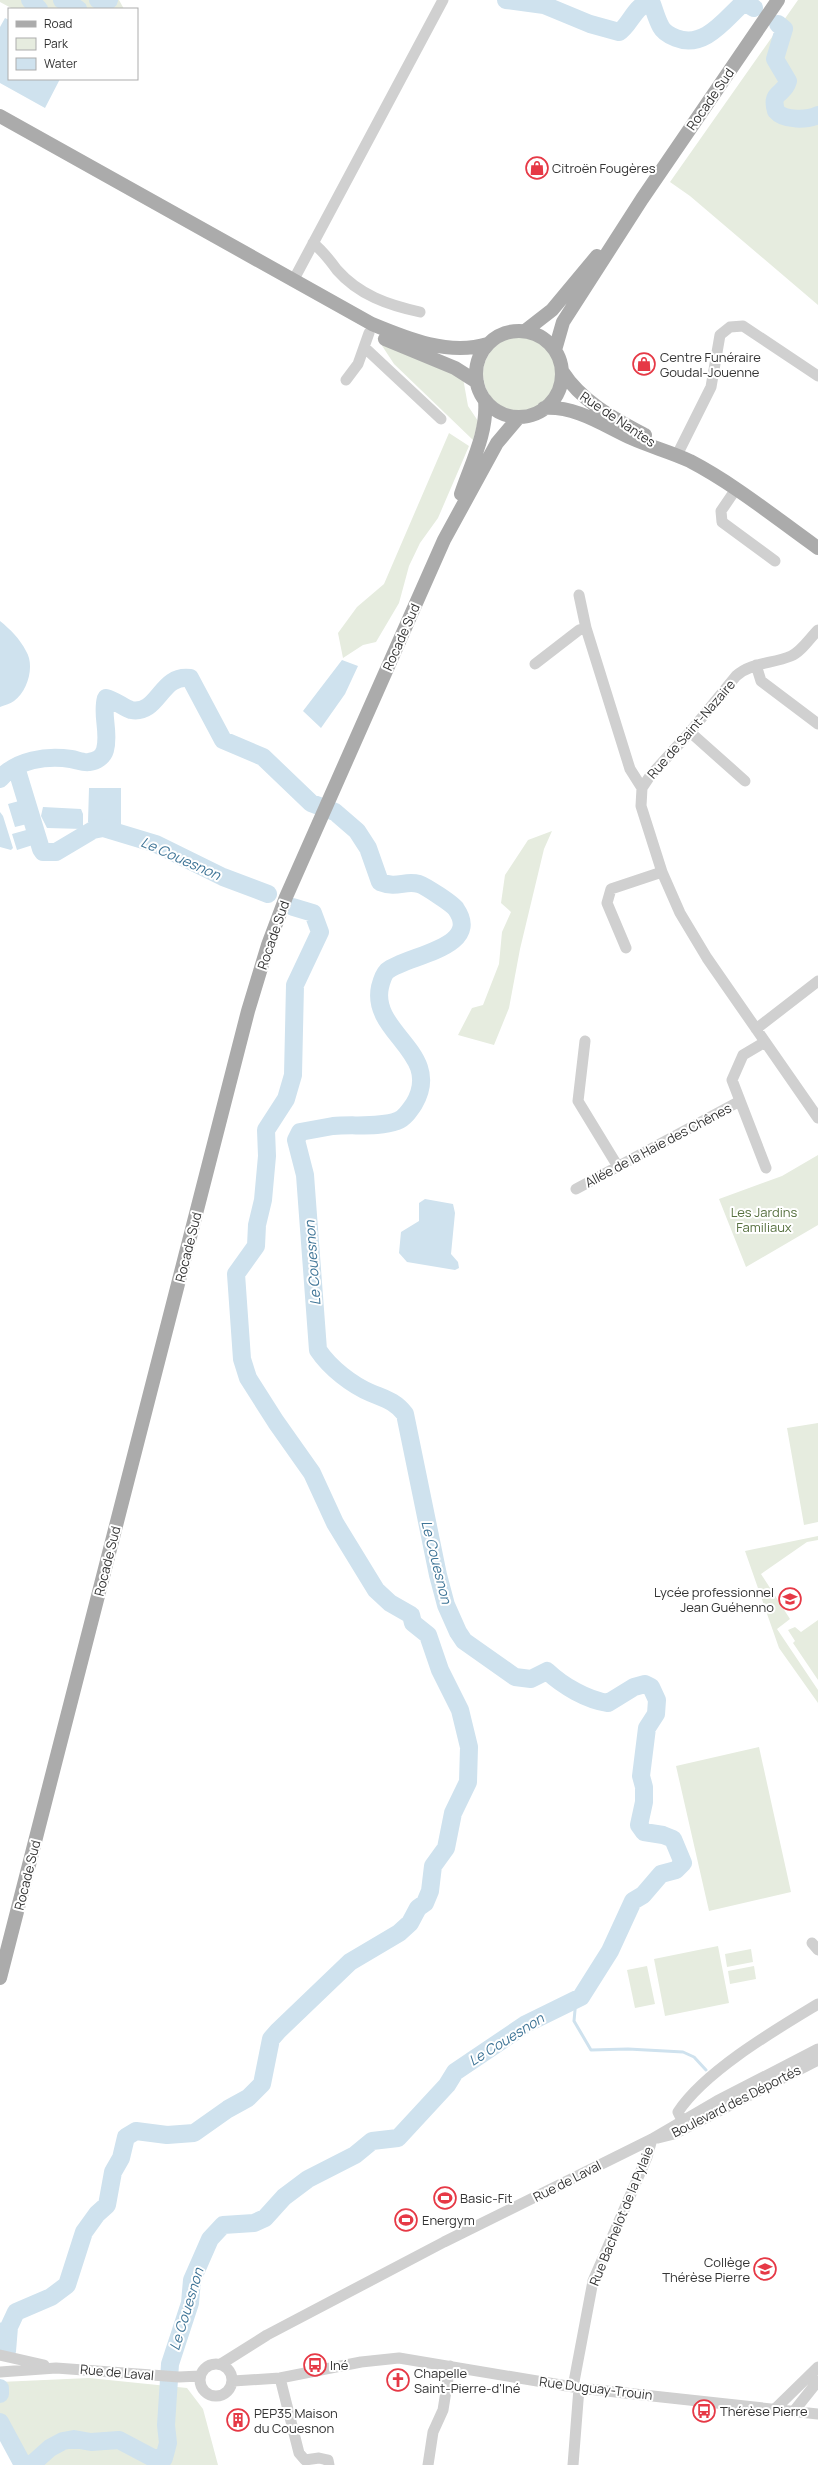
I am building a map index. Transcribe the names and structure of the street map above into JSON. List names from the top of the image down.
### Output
{
  "streets": {
    "main road": ["Rocade Sud", "Rue de Nantes"],
    "street": [
      "Rue de Saint-Nazaire",
      "Allée de la Haie des Chênes",
      "Boulevard des Déportés",
      "Rue de Laval",
      "Rue Bachelot de la Pylaie",
      "Rue Duguay-Trouin"
    ]
  },
  "crossings": [
    ["Rocade Sud", "Rue de Nantes"],
    ["Boulevard des Déportés", "Rue de Laval"],
    ["Boulevard des Déportés", "Rue Bachelot de la Pylaie"],
    ["Rue de Laval", "Rue Bachelot de la Pylaie"],
    ["Rue de Laval", "Rue Duguay-Trouin"],
    ["Rue Bachelot de la Pylaie", "Rue Duguay-Trouin"]
  ],
  "water": ["Le Couesnon"],
  "parks": ["Les Jardins Familiaux"],
  "places": {
    "shop": ["Citroën Fougères", "Centre Funéraire Goudal-Jouenne"],
    "school or university": ["Lycée professionnel Jean Guéhenno", "Collège Thérèse Pierre"],
    "sports": ["Basic-Fit", "Energym"],
    "bus stop": ["Iné", "Thérèse Pierre"],
    "church": ["Chapelle Saint-Pierre-d'Iné"],
    "building": ["PEP35 Maison du Couesnon"]
  },
  "legend": ["Road", "Park", "Water"]
}
